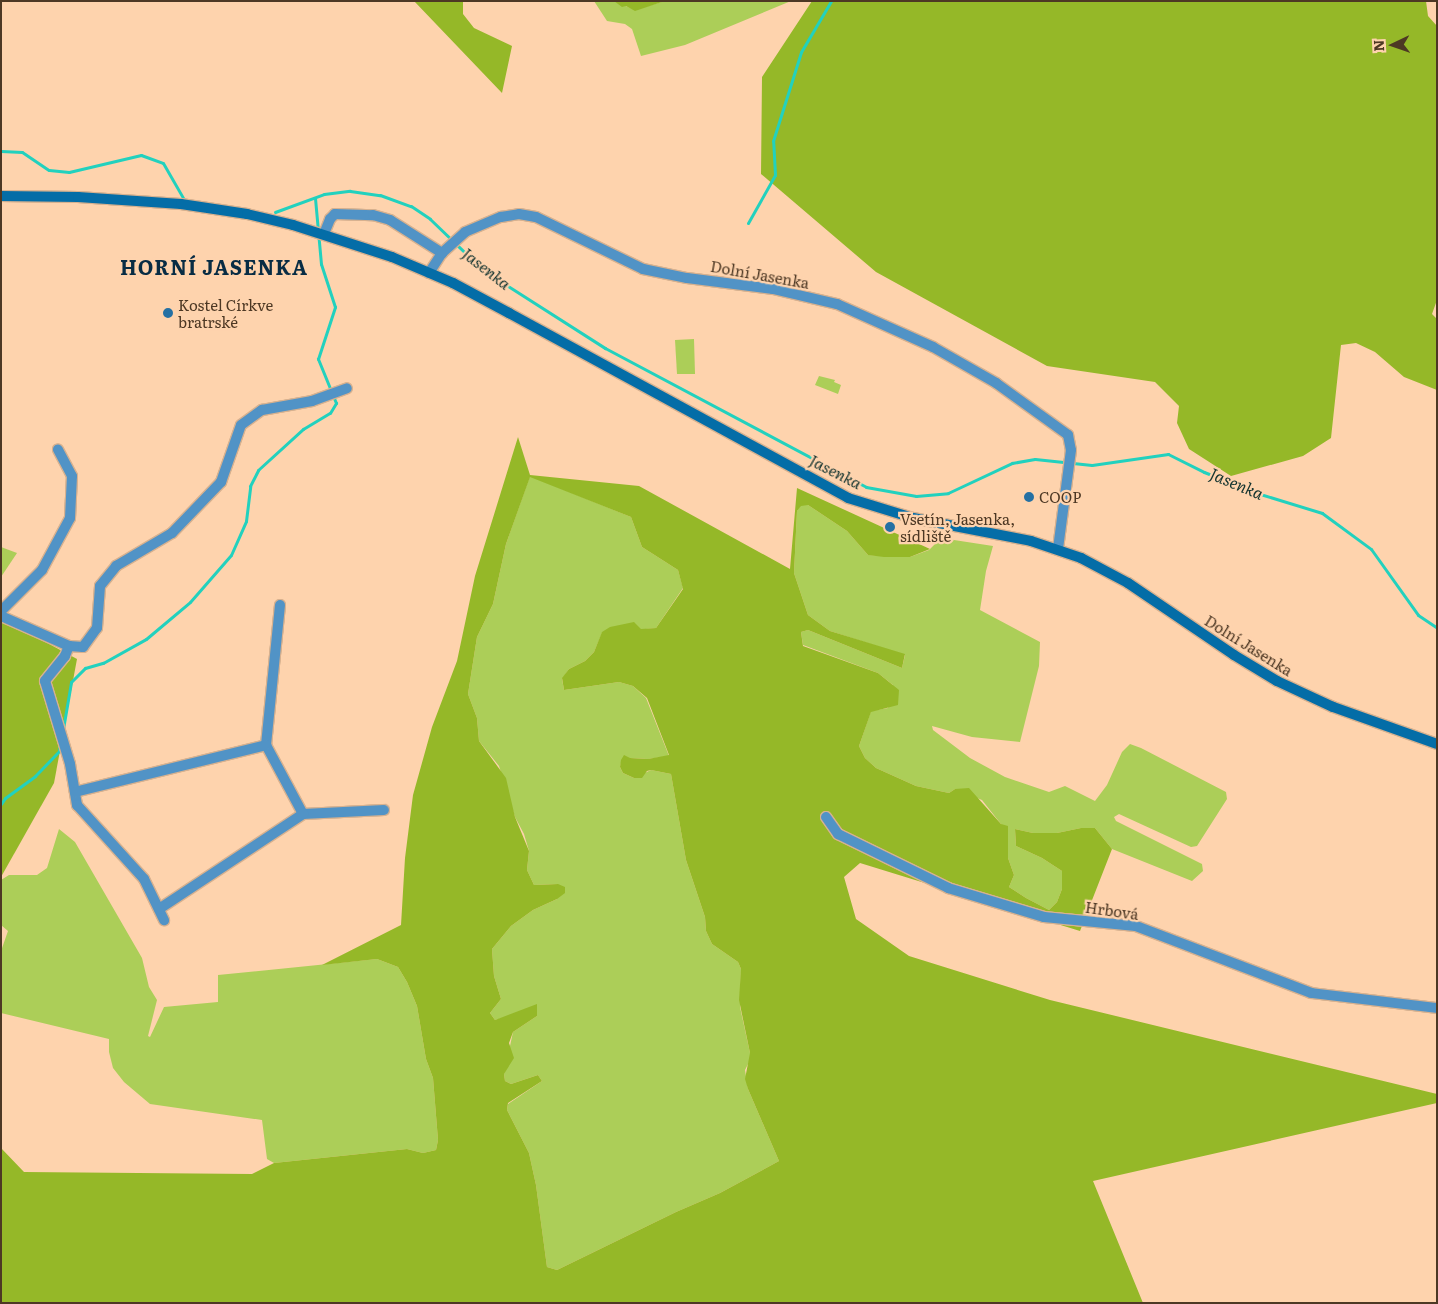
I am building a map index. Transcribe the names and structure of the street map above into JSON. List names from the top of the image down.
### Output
{
  "streets": {
    "street": ["Dolní Jasenka", "Hrbová"]
  },
  "districts": ["HORNÍ JASENKA"],
  "water": ["Jasenka"],
  "places": ["Kostel Církve bratrské", "COOP", "Vsetín, Jasenka, sídliště"],
  "north": "left"
}
